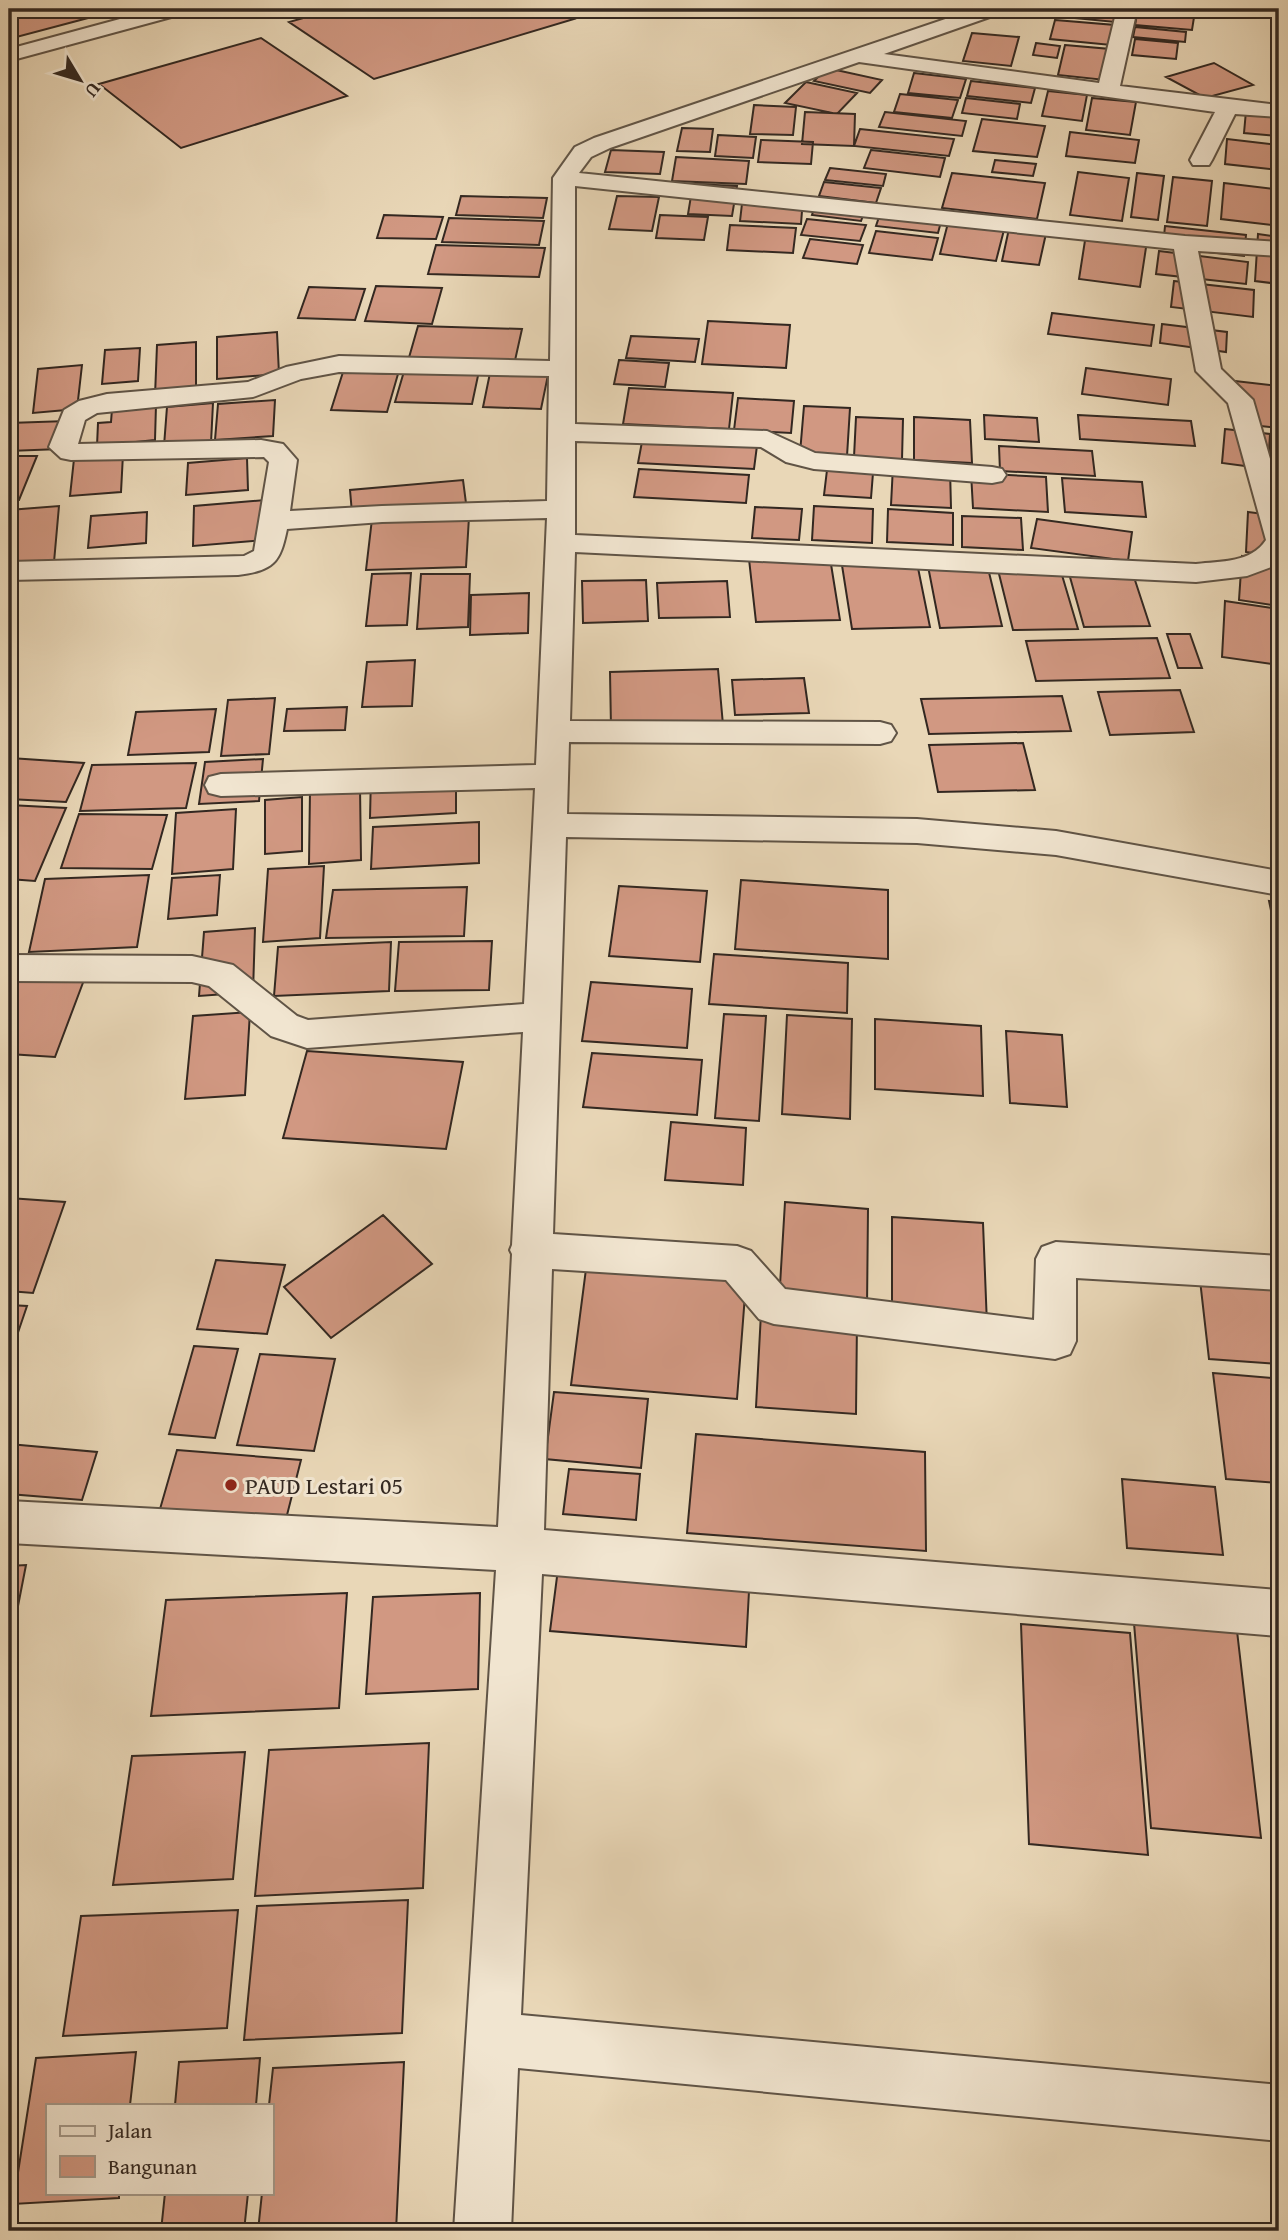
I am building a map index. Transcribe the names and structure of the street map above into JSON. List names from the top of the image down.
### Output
{
  "places": ["PAUD Lestari 05"],
  "legend": ["Jalan", "Bangunan"],
  "north": "bottom right"
}
